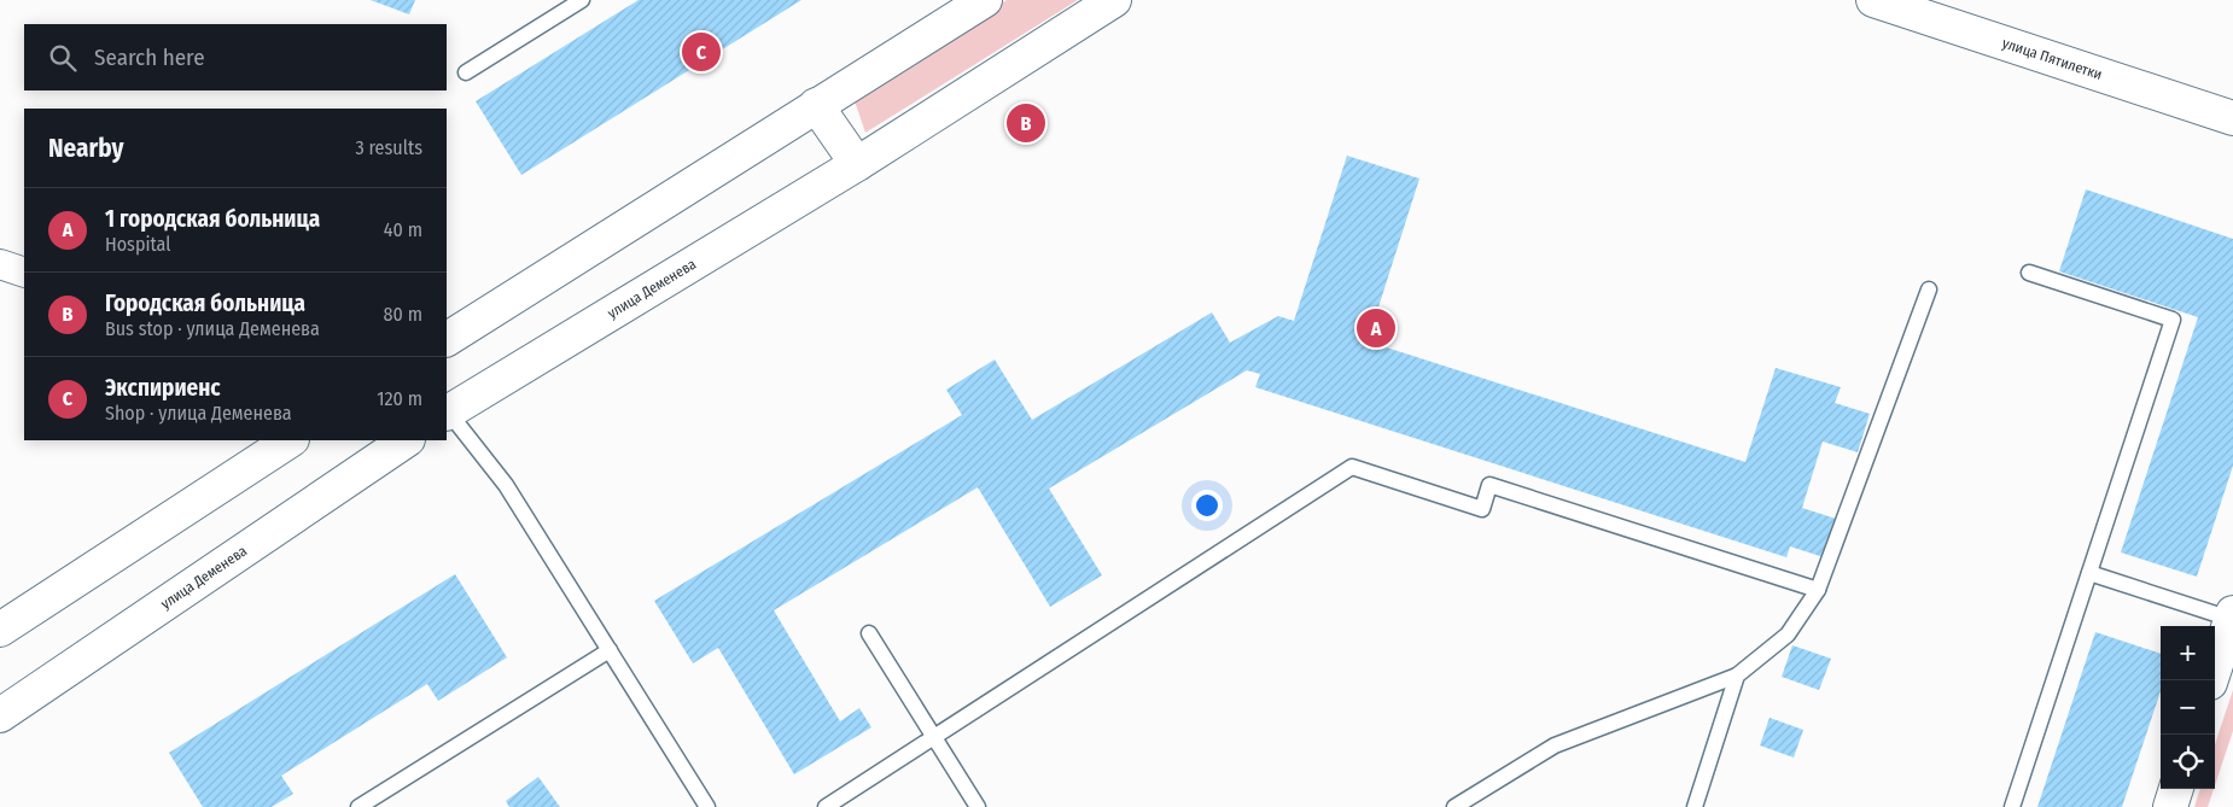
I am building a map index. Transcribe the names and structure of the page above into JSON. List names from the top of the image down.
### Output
{
  "streets": {
    "main road": ["улица Пятилетки", "улица Деменева"]
  },
  "page": {
    "search": "Search here",
    "pins": ["C", "B", "A"],
    "heading": ["Nearby", "3 results"],
    "list": [
      {
        "mark": "A",
        "name": "1 городская больница",
        "note": "Hospital",
        "value": "40 m"
      },
      {
        "mark": "B",
        "name": "Городская больница",
        "note": "Bus stop · улица Деменева",
        "value": "80 m"
      },
      {
        "mark": "C",
        "name": "Экспириенс",
        "note": "Shop · улица Деменева",
        "value": "120 m"
      }
    ],
    "map_buttons": ["+", "−"]
  }
}
